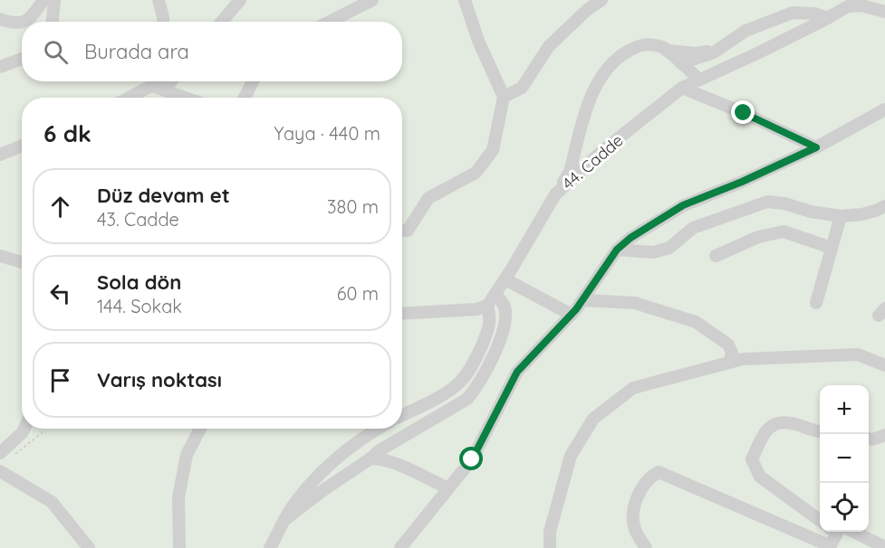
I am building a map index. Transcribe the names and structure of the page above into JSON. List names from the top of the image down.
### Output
{
  "streets": {
    "lane": ["44. Cadde"]
  },
  "page": {
    "search": "Burada ara",
    "heading": ["6 dk", "Yaya · 440 m"],
    "list": [
      ["Düz devam et", "43. Cadde", "380 m"],
      ["Sola dön", "144. Sokak", "60 m"],
      "Varış noktası"
    ],
    "map_buttons": ["+", "−"]
  }
}
